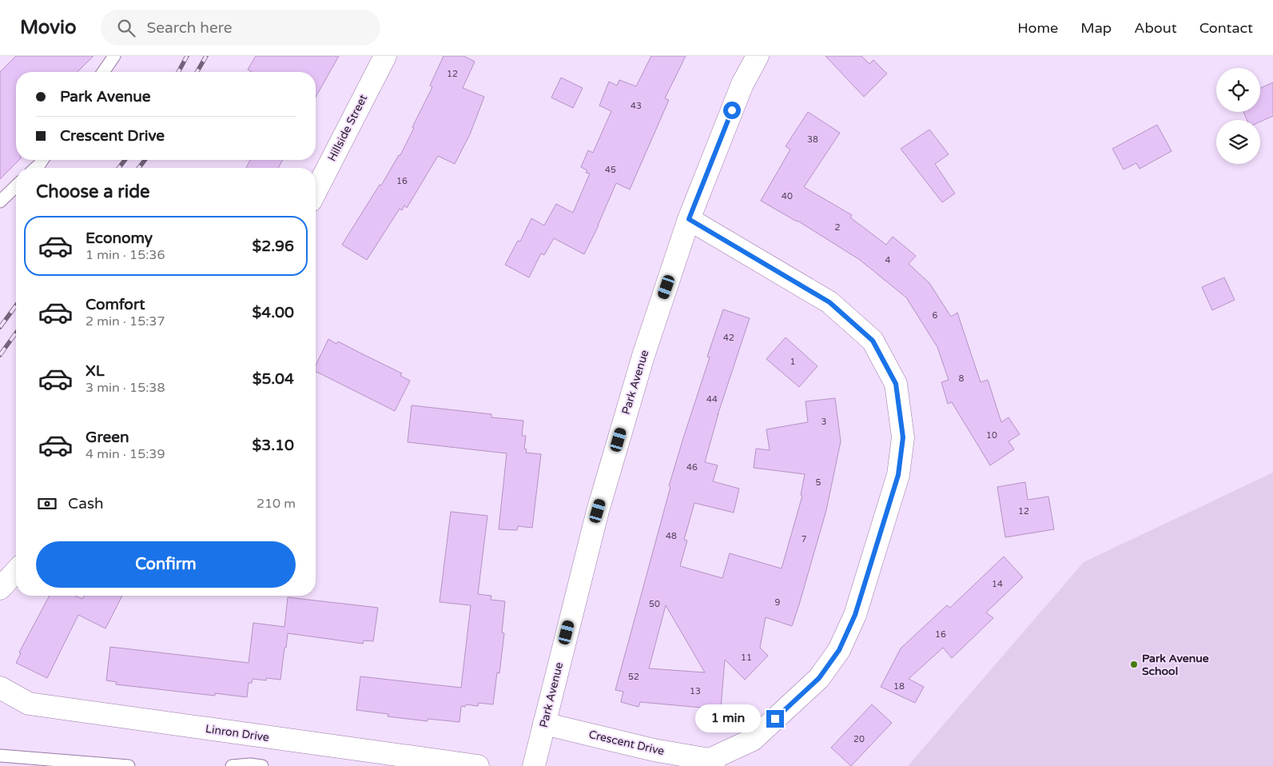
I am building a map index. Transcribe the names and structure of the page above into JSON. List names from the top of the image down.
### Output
{
  "streets": {
    "street": [
      "Hillside Street",
      "Park Avenue",
      "Linron Drive",
      "Crescent Drive"
    ]
  },
  "crossings": [
    ["Park Avenue", "Crescent Drive"]
  ],
  "places": ["Park Avenue School"],
  "house_numbers": [
    "12",
    "43",
    "38",
    "45",
    "16",
    "40",
    "2",
    "4",
    "6",
    "42",
    "1",
    "8",
    "44",
    "3",
    "10",
    "46",
    "5",
    "12",
    "48",
    "7",
    "14",
    "9",
    "50",
    "16",
    "11",
    "52",
    "18",
    "13",
    "20"
  ],
  "page": {
    "header": "Movio",
    "search": "Search here",
    "nav": [
      "Home",
      "Map",
      "About",
      "Contact"
    ],
    "banner": ["Park Avenue", "Crescent Drive"],
    "heading": "Choose a ride",
    "list": [
      {
        "name": "Economy",
        "note": "1 min · 15:36",
        "value": "$2.96"
      },
      {
        "name": "Comfort",
        "note": "2 min · 15:37",
        "value": "$4.00"
      },
      {
        "name": "XL",
        "note": "3 min · 15:38",
        "value": "$5.04"
      },
      {
        "name": "Green",
        "note": "4 min · 15:39",
        "value": "$3.10"
      }
    ],
    "pay": ["Cash", "210 m"],
    "buttons": "Confirm",
    "bubble": "1 min"
  }
}
